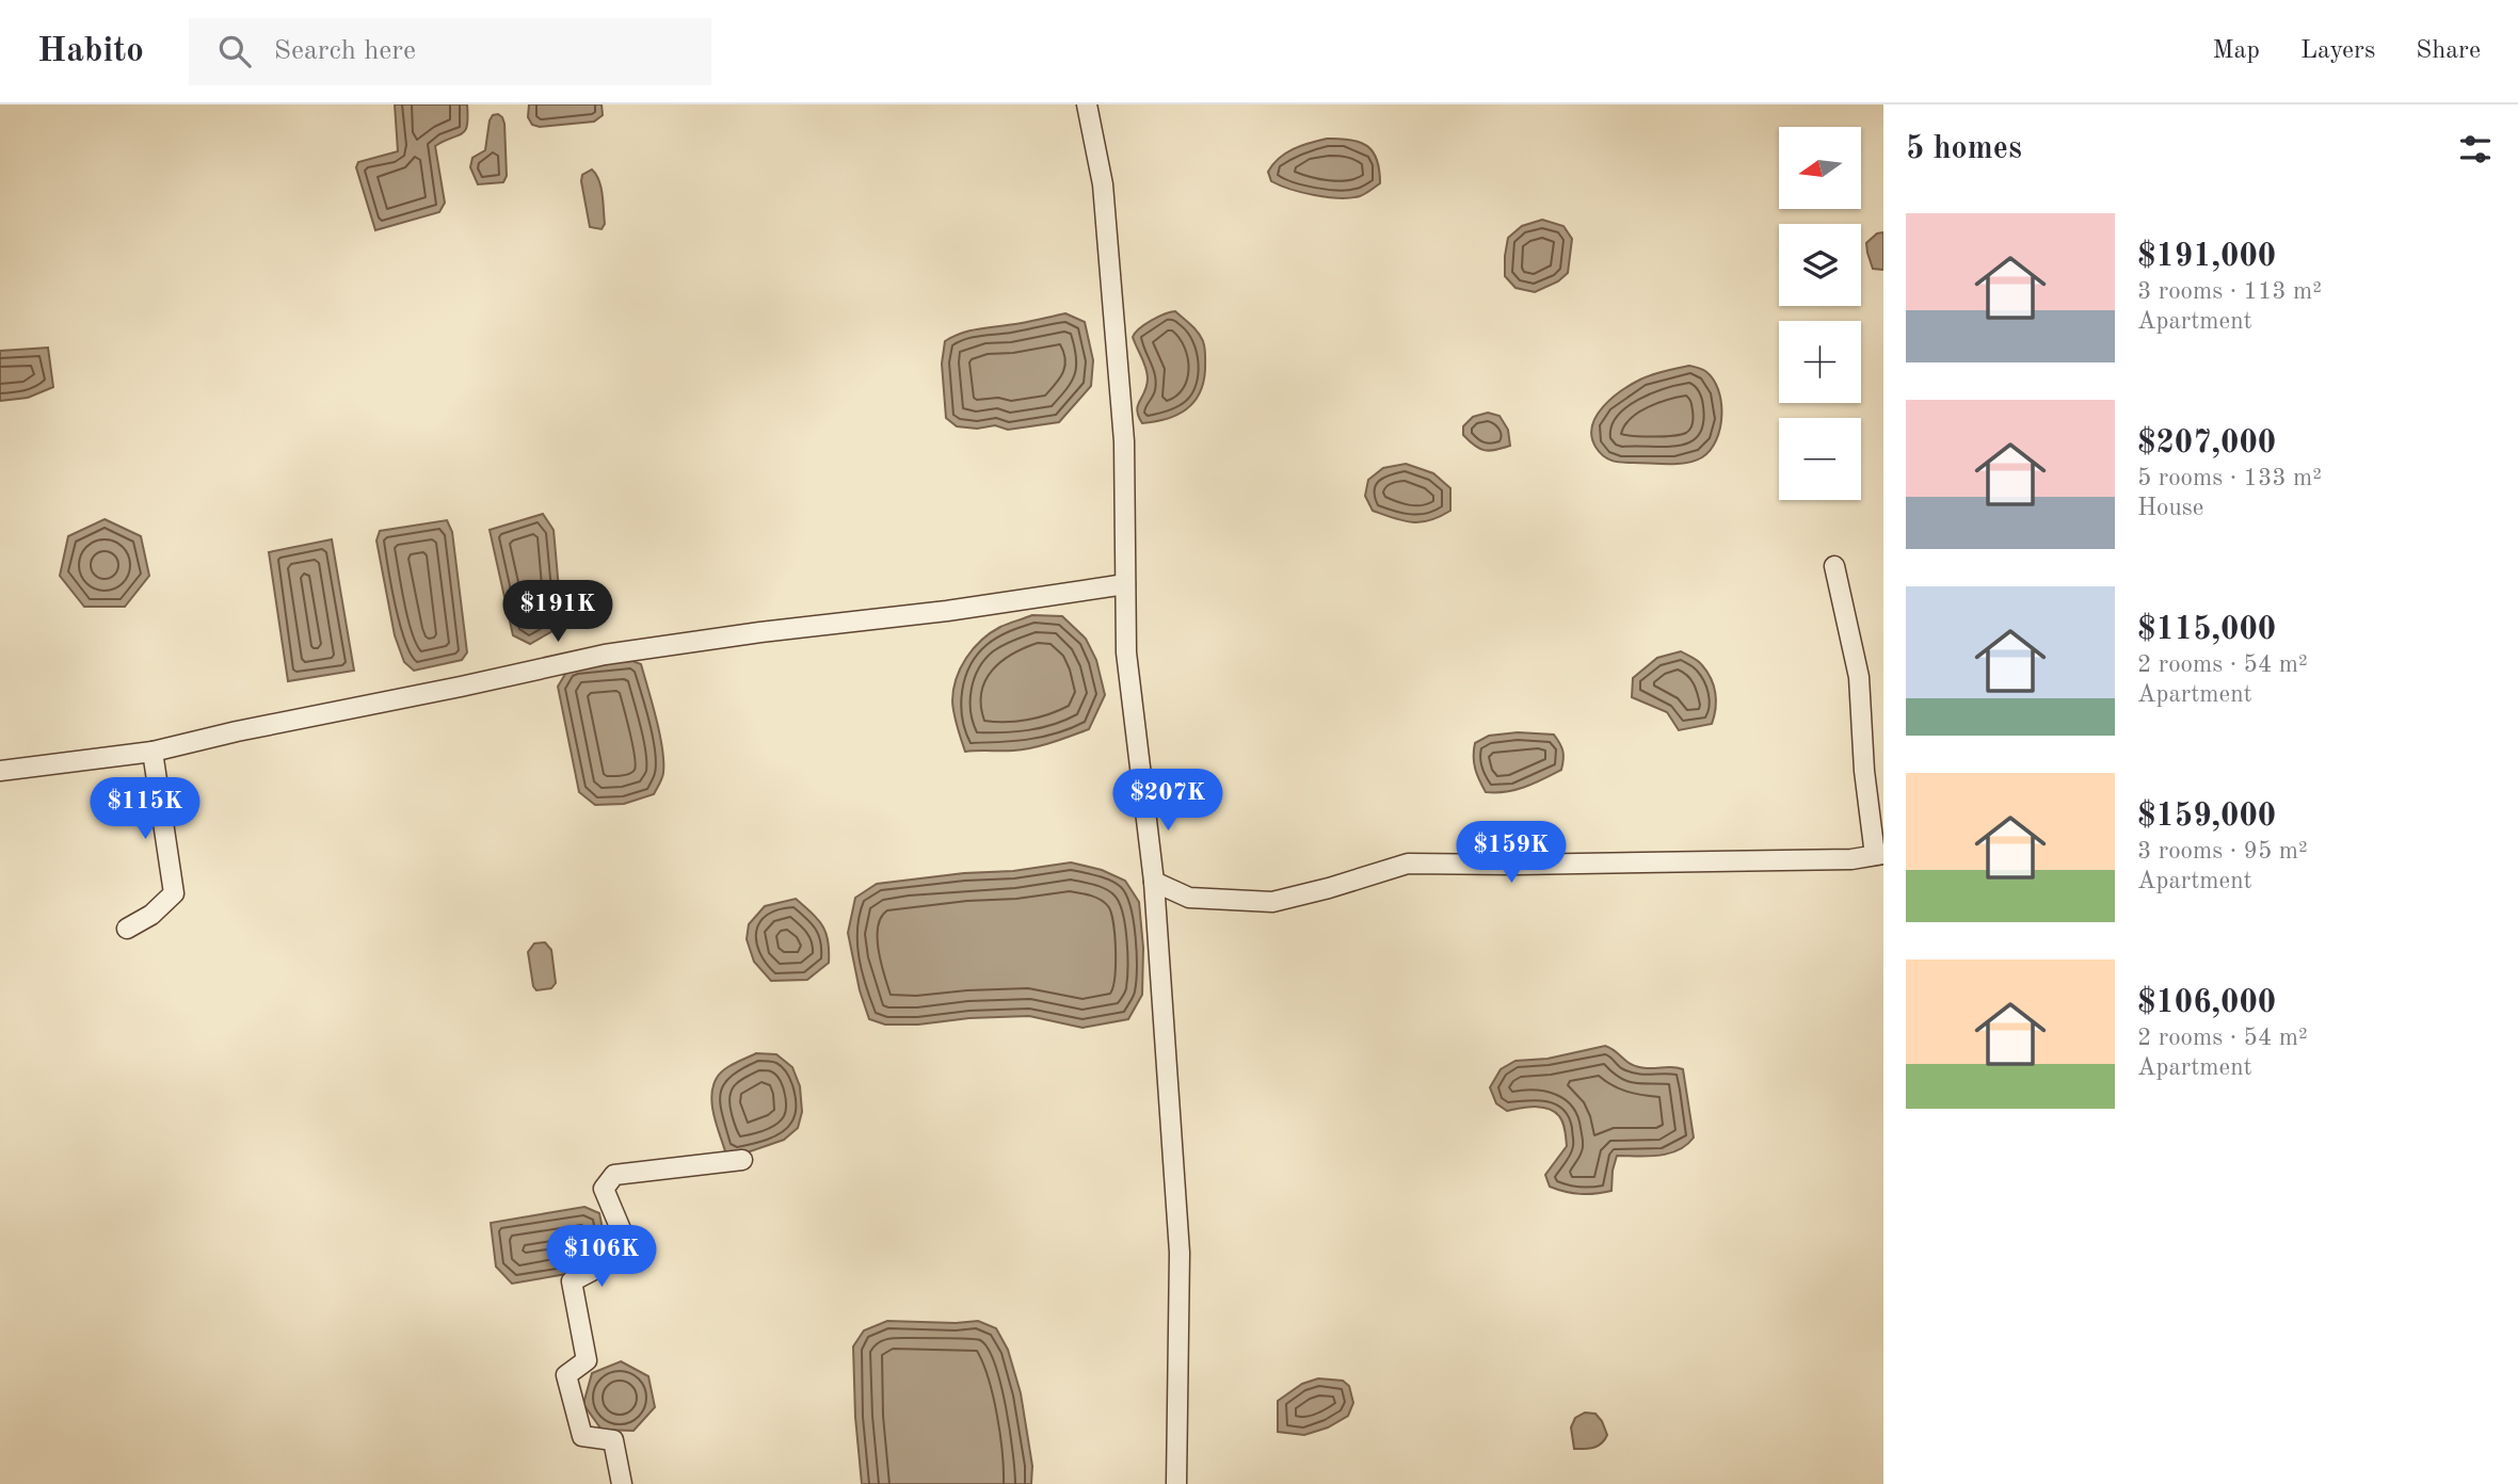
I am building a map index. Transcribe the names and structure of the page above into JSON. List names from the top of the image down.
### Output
{
  "north": "left",
  "page": {
    "header": "Habito",
    "search": "Search here",
    "nav": ["Map", "Layers", "Share"],
    "heading": "5 homes",
    "map_buttons": ["+", "−"],
    "list": [
      {
        "name": "$191,000",
        "note": "3 rooms · 113 m² · Apartment"
      },
      {
        "name": "$207,000",
        "note": "5 rooms · 133 m² · House"
      },
      {
        "name": "$115,000",
        "note": "2 rooms · 54 m² · Apartment"
      },
      {
        "name": "$159,000",
        "note": "3 rooms · 95 m² · Apartment"
      },
      {
        "name": "$106,000",
        "note": "2 rooms · 54 m² · Apartment"
      }
    ],
    "price": [
      "$191K",
      "$207K",
      "$115K",
      "$159K",
      "$106K"
    ]
  }
}
